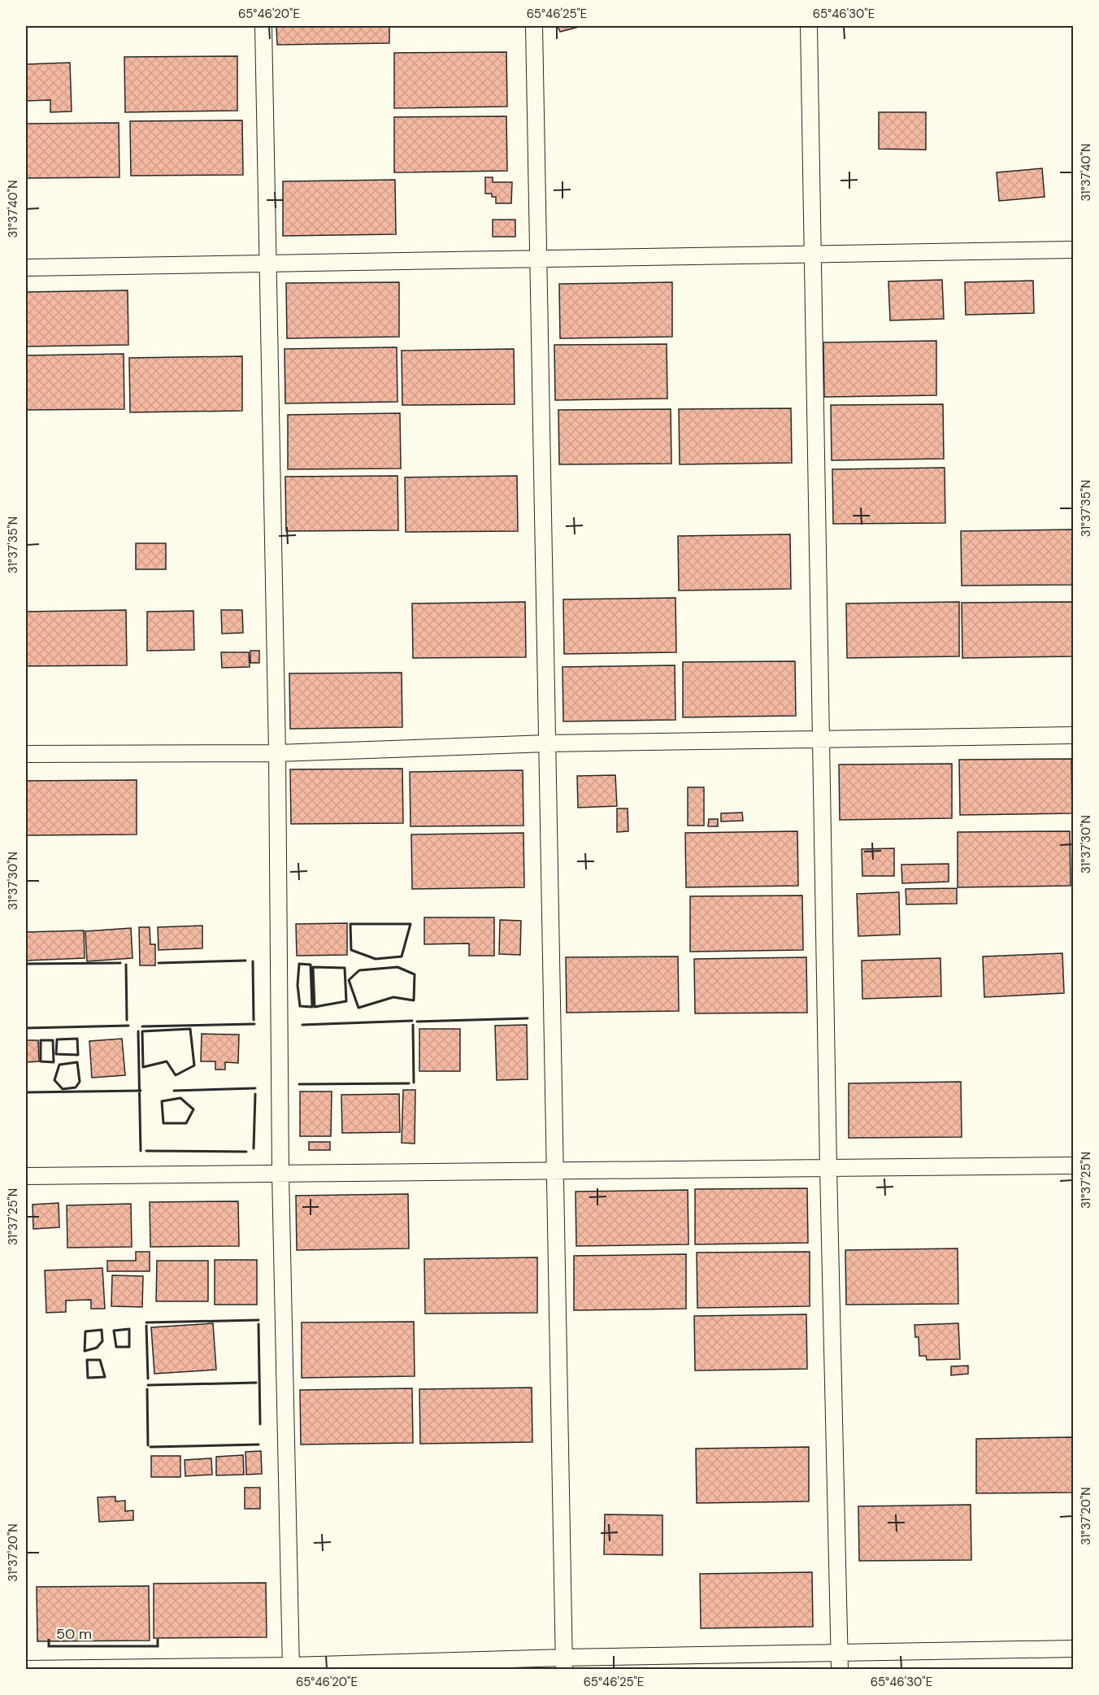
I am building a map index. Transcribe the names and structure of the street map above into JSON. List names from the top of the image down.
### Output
{
  "scale_bar": "50 m",
  "coordinates": [
    "65°46'20\"E",
    "65°46'25\"E",
    "65°46'30\"E",
    "31°37'40\"N",
    "31°37'35\"N",
    "31°37'30\"N",
    "31°37'25\"N",
    "31°37'20\"N"
  ]
}
